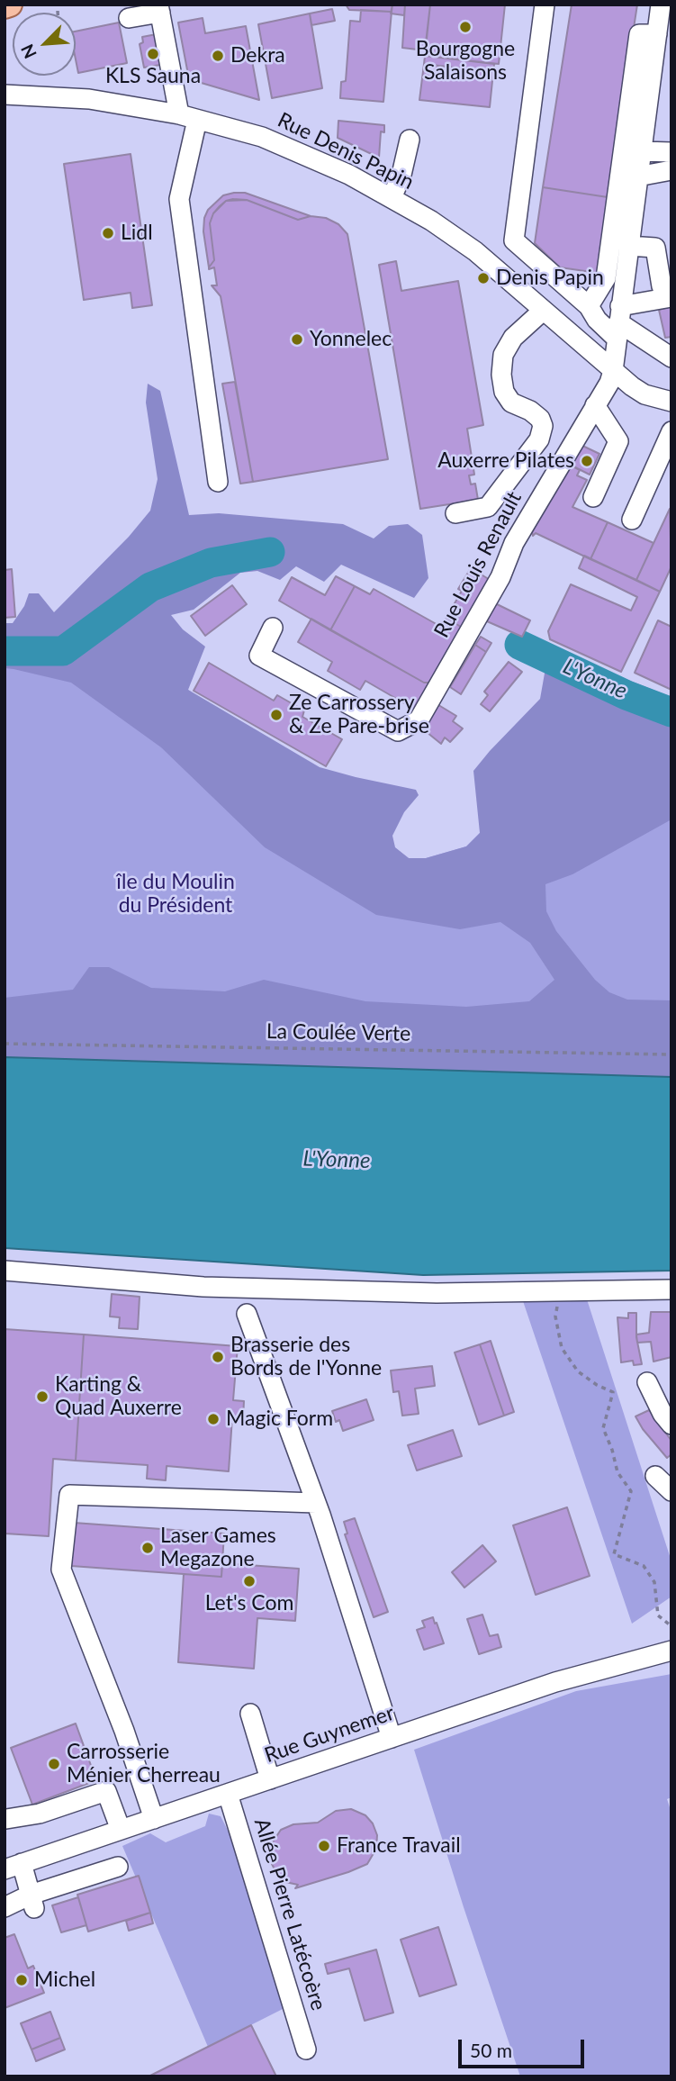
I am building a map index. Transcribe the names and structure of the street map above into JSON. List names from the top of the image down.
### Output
{
  "streets": {
    "street": [
      "Rue Denis Papin",
      "Rue Louis Renault",
      "Rue Guynemer",
      "Allée Pierre Latécoère"
    ],
    "path": ["La Coulée Verte"]
  },
  "crossings": [
    ["Rue Denis Papin", "Rue Louis Renault"],
    ["Rue Guynemer", "Allée Pierre Latécoère"]
  ],
  "water": ["L'Yonne"],
  "parks": ["île du Moulin du Président"],
  "places": [
    "Bourgogne Salaisons",
    "KLS Sauna",
    "Dekra",
    "Lidl",
    "Denis Papin",
    "Yonnelec",
    "Auxerre Pilates",
    "Ze Carrossery & Ze Pare-brise",
    "Brasserie des Bords de l'Yonne",
    "Karting & Quad Auxerre",
    "Magic Form",
    "Laser Games Megazone",
    "Let's Com",
    "Carrosserie Ménier Cherreau",
    "France Travail",
    "Michel"
  ],
  "scale_bar": "50 m",
  "north": "bottom left"
}
